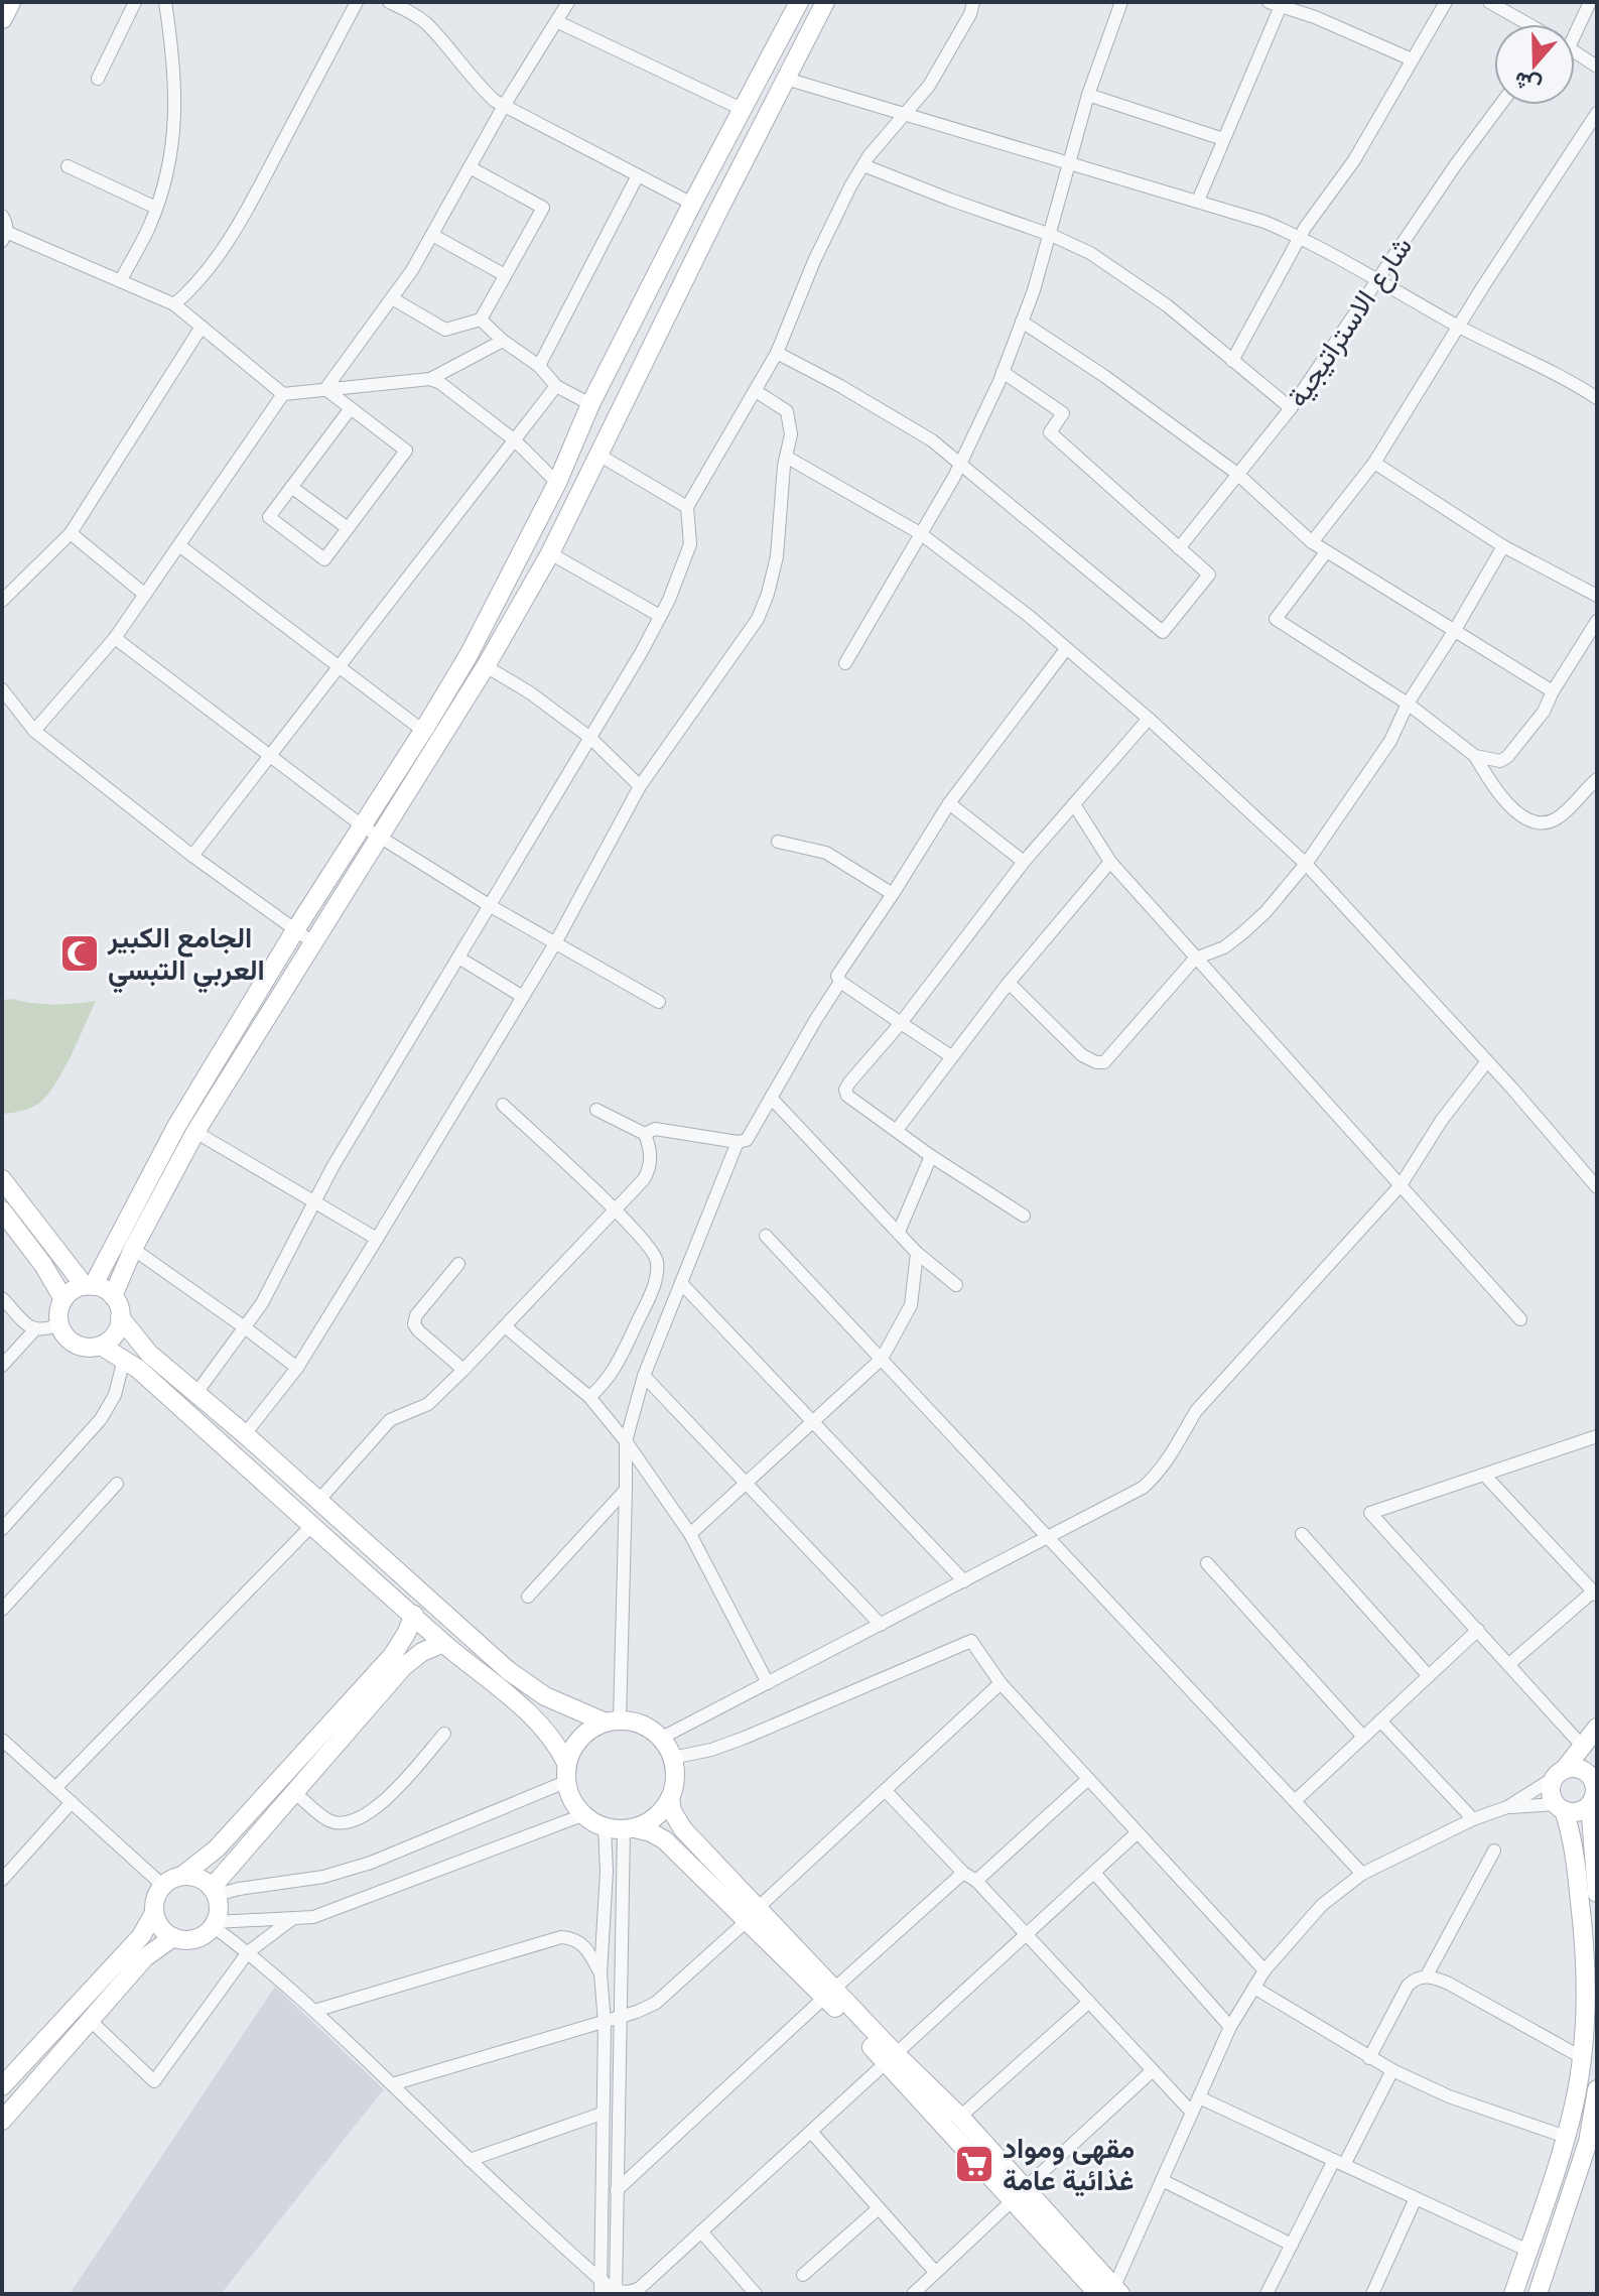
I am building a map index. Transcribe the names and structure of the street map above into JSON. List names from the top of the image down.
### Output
{
  "streets": {
    "street": ["شارع الاستراتيجية"]
  },
  "places": {
    "mosque": ["الجامع الكبير العربي التبسي"],
    "supermarket": ["مقهى ومواد غذائية عامة"]
  },
  "north": "bottom"
}
